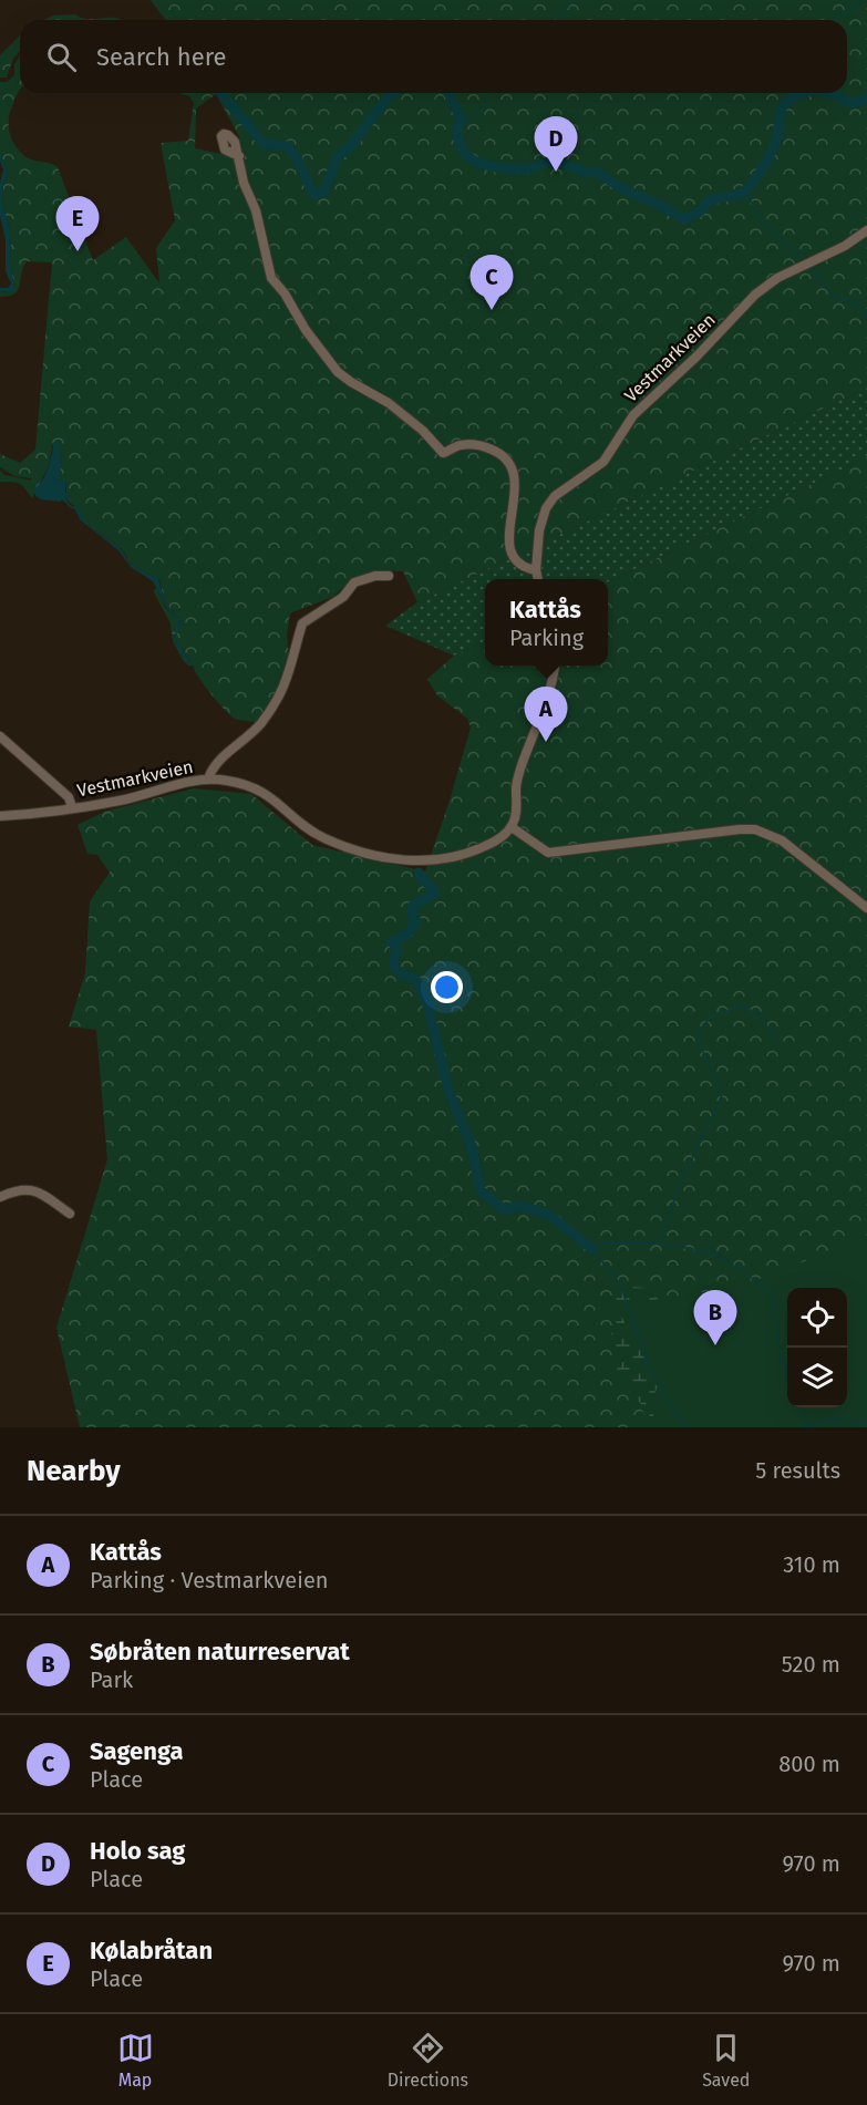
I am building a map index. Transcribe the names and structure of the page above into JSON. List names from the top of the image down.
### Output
{
  "streets": {
    "street": ["Vestmarkveien"]
  },
  "page": {
    "search": "Search here",
    "pins": [
      "D",
      "E",
      "C",
      "A",
      "B"
    ],
    "popup": ["Kattås", "Parking"],
    "heading": ["Nearby", "5 results"],
    "list": [
      {
        "mark": "A",
        "name": "Kattås",
        "note": "Parking · Vestmarkveien",
        "value": "310 m"
      },
      {
        "mark": "B",
        "name": "Søbråten naturreservat",
        "note": "Park",
        "value": "520 m"
      },
      {
        "mark": "C",
        "name": "Sagenga",
        "note": "Place",
        "value": "800 m"
      },
      {
        "mark": "D",
        "name": "Holo sag",
        "note": "Place",
        "value": "970 m"
      },
      {
        "mark": "E",
        "name": "Kølabråtan",
        "note": "Place",
        "value": "970 m"
      }
    ],
    "nav": ["Map", "Directions", "Saved"]
  }
}
